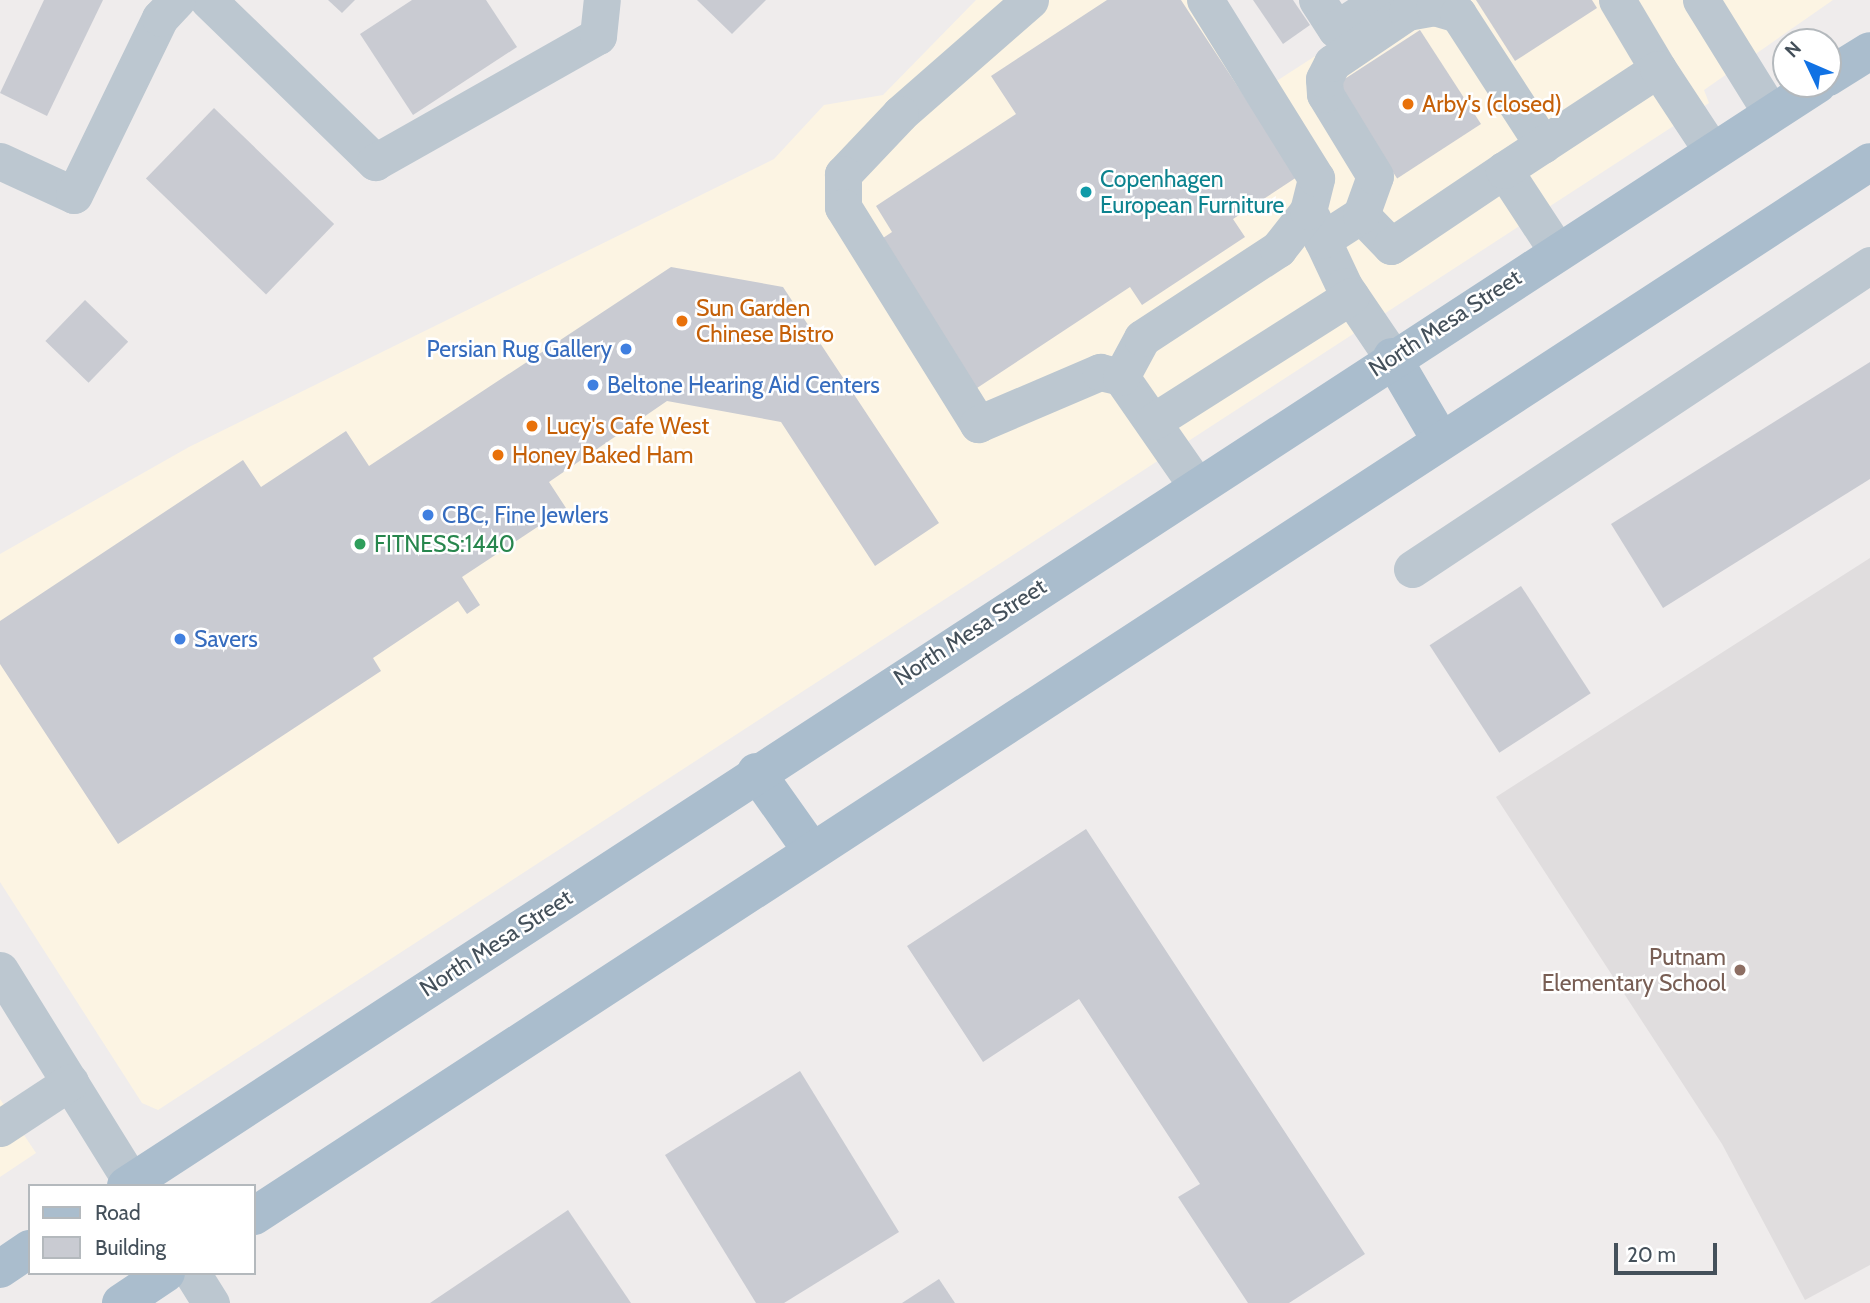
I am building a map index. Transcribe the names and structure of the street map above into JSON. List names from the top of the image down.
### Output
{
  "streets": {
    "main road": ["North Mesa Street"]
  },
  "places": [
    "Arby's (closed)",
    "Copenhagen European Furniture",
    "Sun Garden Chinese Bistro",
    "Persian Rug Gallery",
    "Beltone Hearing Aid Centers",
    "Lucy's Cafe West",
    "Honey Baked Ham",
    "CBC, Fine Jewlers",
    "FITNESS:1440",
    "Savers",
    "Putnam Elementary School"
  ],
  "legend": ["Road", "Building"],
  "scale_bar": "20 m",
  "north": "top left"
}
